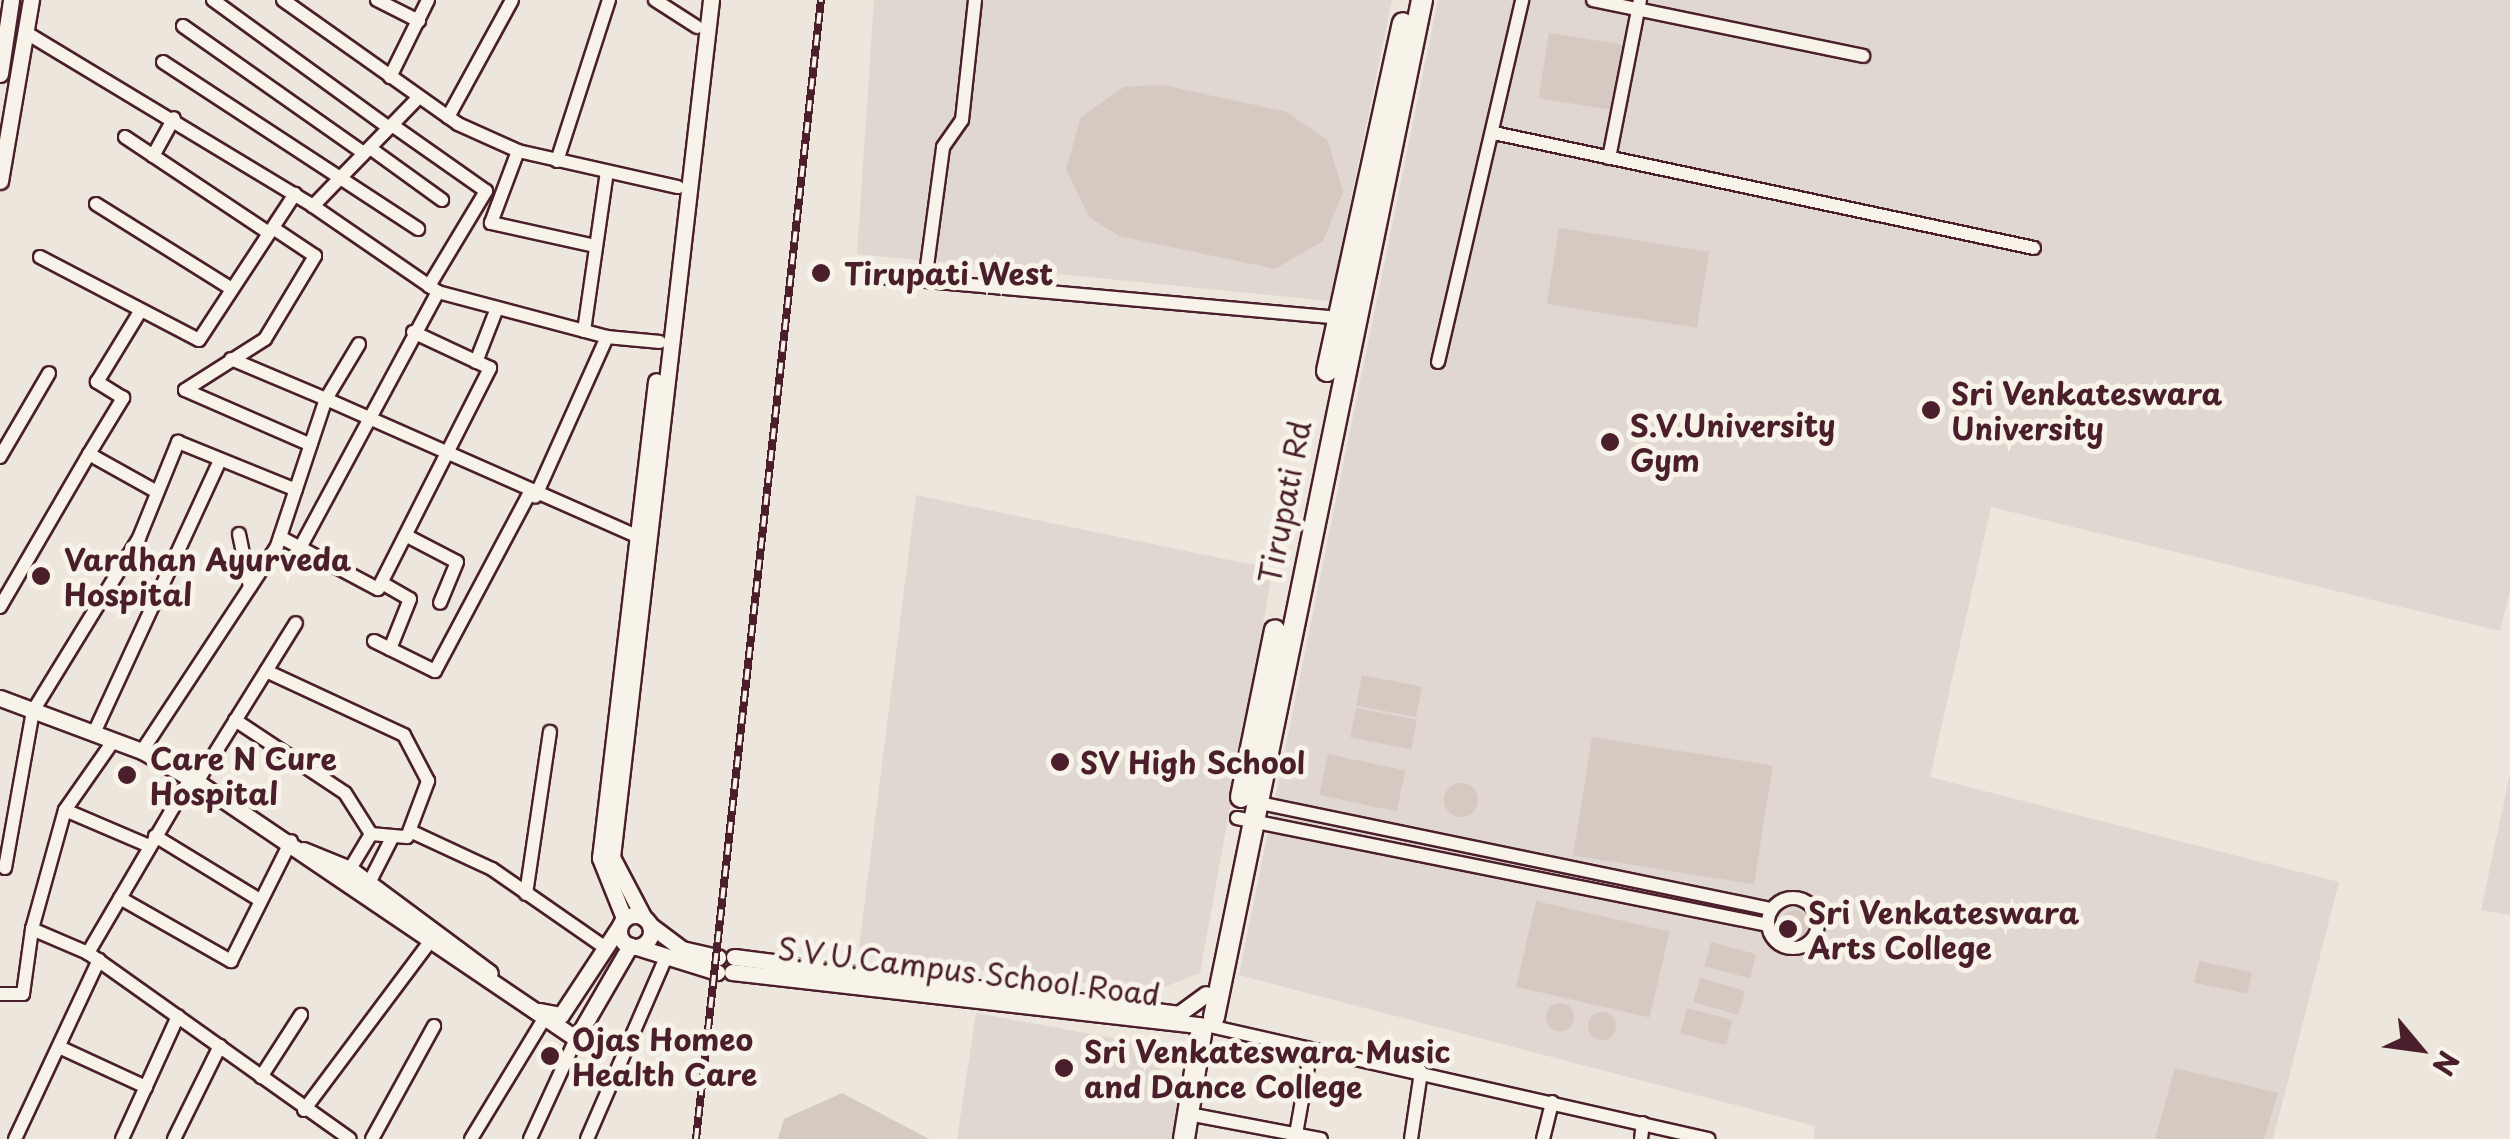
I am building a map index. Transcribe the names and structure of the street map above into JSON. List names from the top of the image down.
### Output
{
  "streets": {
    "main road": ["Tirupati Rd"],
    "street": ["S.V.U.Campus School Road"]
  },
  "crossings": [
    ["Tirupati Rd", "S.V.U.Campus School Road"]
  ],
  "places": [
    "Tirupati West",
    "Sri Venkateswara University",
    "S.V.University Gym",
    "Vardhan Ayurveda Hospital",
    "SV High School",
    "Care N Cure Hospital",
    "Sri Venkateswara Arts College",
    "Ojas Homeo Health Care",
    "Sri Venkateswara Music and Dance College"
  ],
  "north": "bottom right"
}
